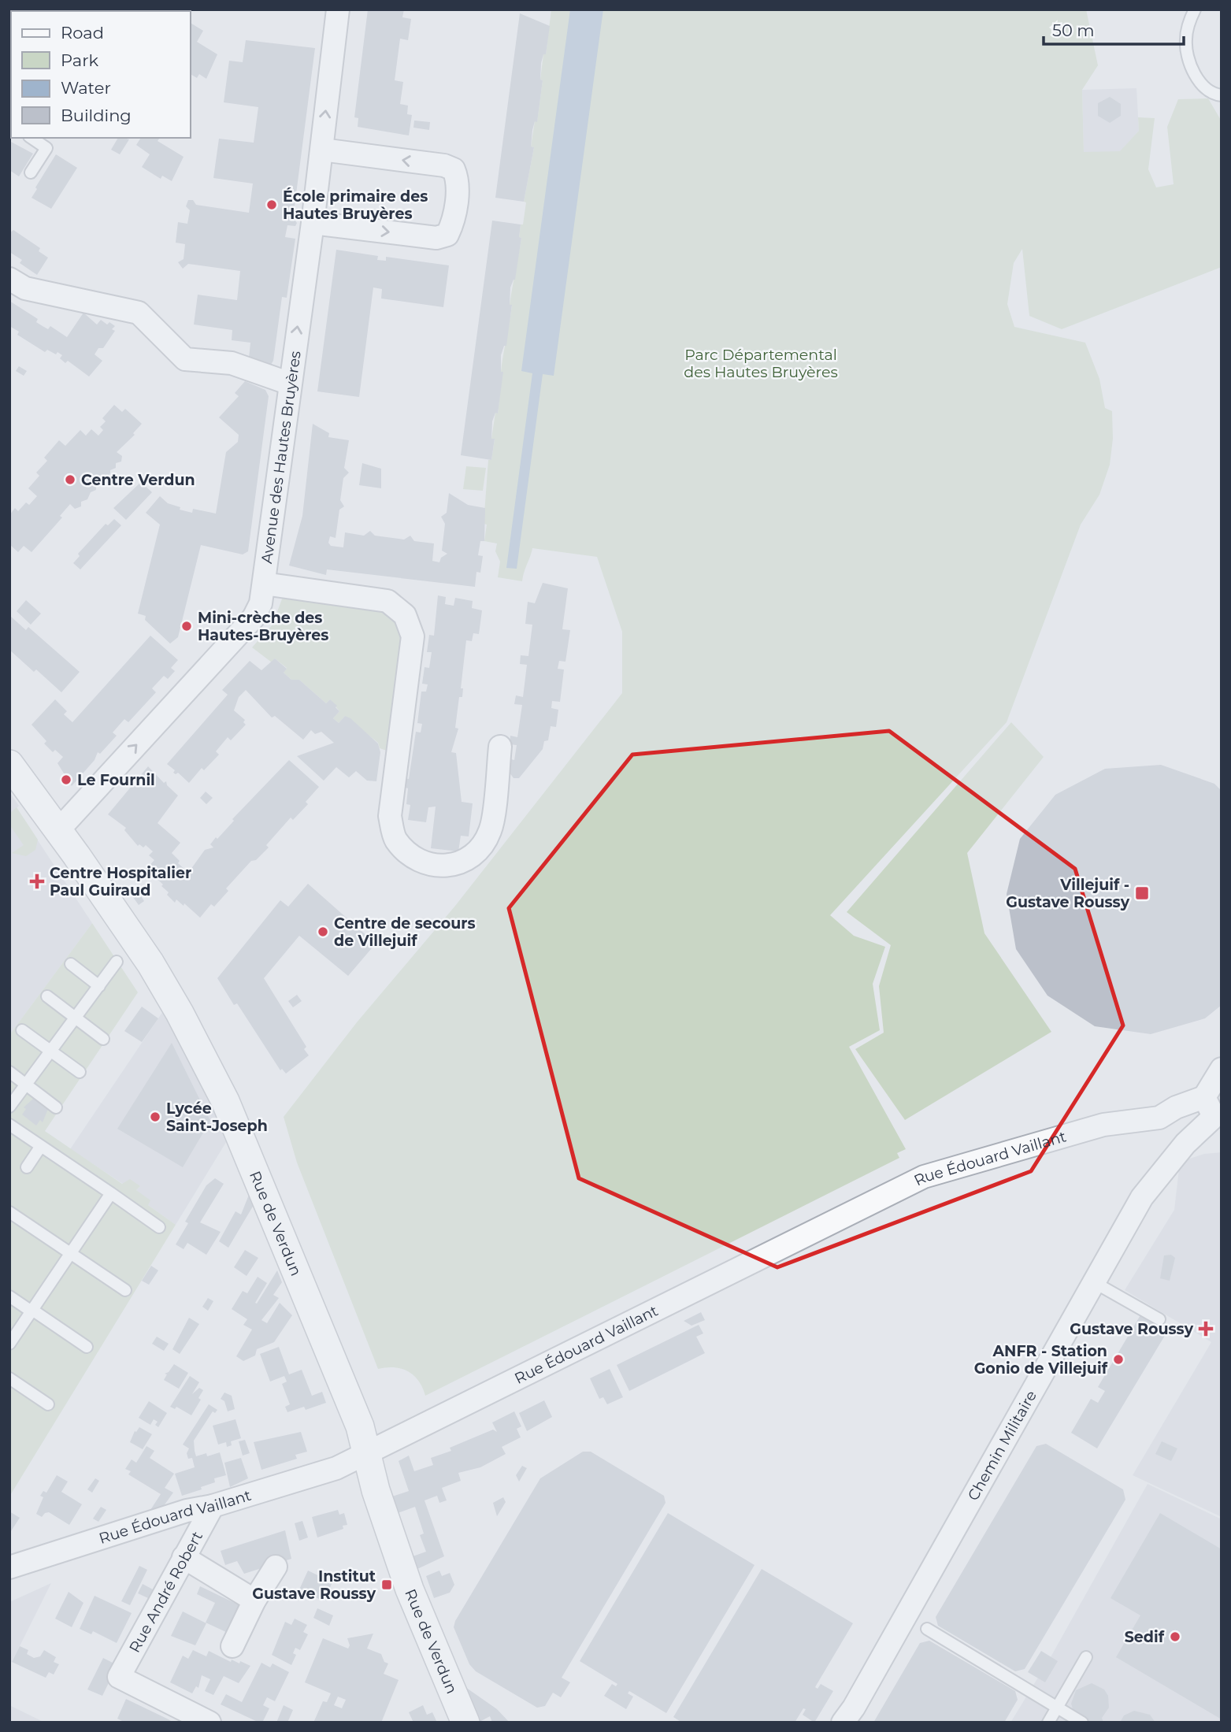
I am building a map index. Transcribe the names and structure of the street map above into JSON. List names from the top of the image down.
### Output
{
  "streets": {
    "street": [
      "Avenue des Hautes Bruyères",
      "Rue Édouard Vaillant",
      "Rue de Verdun",
      "Chemin Militaire",
      "Rue André Robert"
    ]
  },
  "crossings": [
    ["Avenue des Hautes Bruyères", "Rue de Verdun"],
    ["Rue Édouard Vaillant", "Rue de Verdun"],
    ["Rue Édouard Vaillant", "Rue André Robert"]
  ],
  "one_way": ["Avenue des Hautes Bruyères"],
  "parks": ["Parc Départemental des Hautes Bruyères"],
  "places": {
    "other": [
      "École primaire des Hautes Bruyères",
      "Centre Verdun",
      "Mini-crèche des Hautes-Bruyères",
      "Le Fournil",
      "Centre de secours de Villejuif",
      "Lycée Saint-Joseph",
      "ANFR - Station Gonio de Villejuif",
      "Sedif"
    ],
    "health": ["Centre Hospitalier Paul Guiraud", "Gustave Roussy"],
    "transit": ["Villejuif - Gustave Roussy", "Institut Gustave Roussy"]
  },
  "legend": [
    "Road",
    "Park",
    "Water",
    "Building"
  ],
  "scale_bar": "50 m"
}
